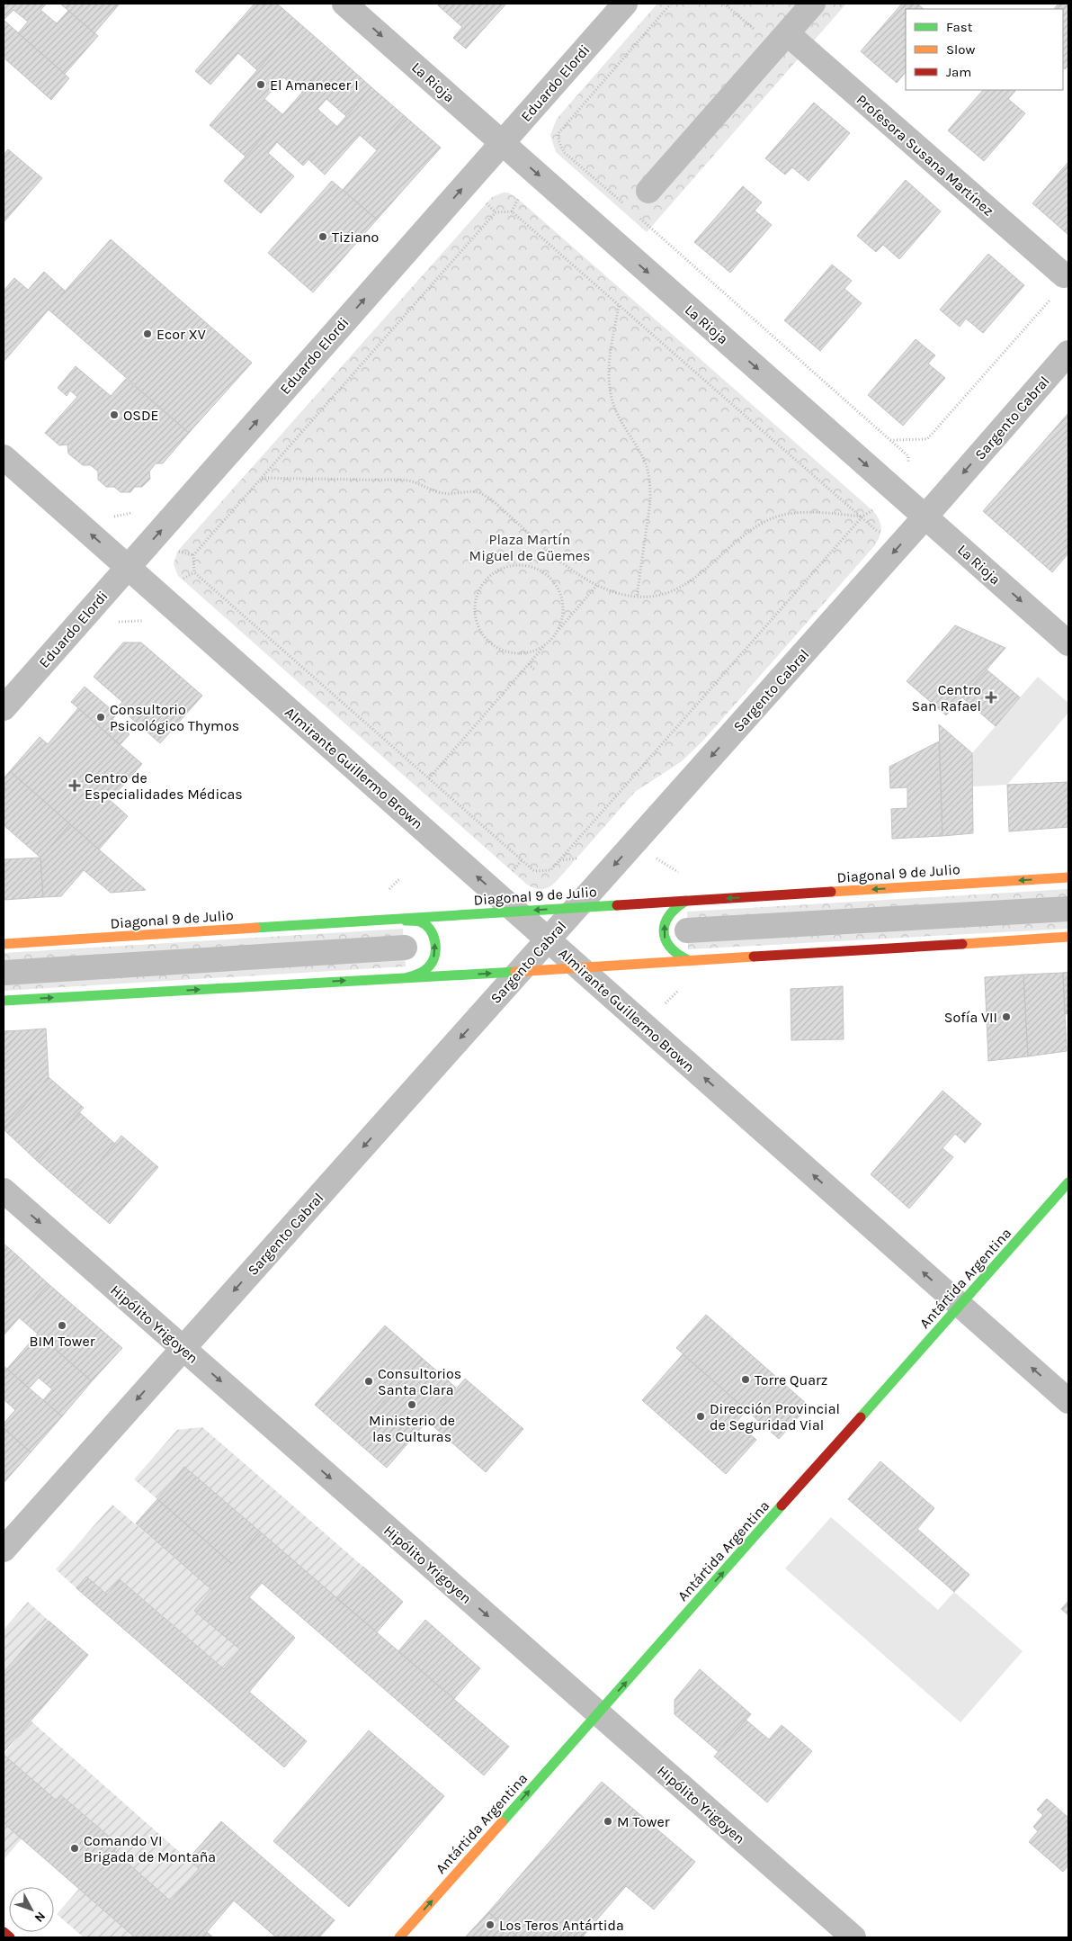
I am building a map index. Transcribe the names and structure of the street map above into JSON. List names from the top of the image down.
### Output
{
  "streets": {
    "main road": ["Diagonal 9 de Julio", "Antártida Argentina"],
    "street": [
      "La Rioja",
      "Eduardo Elordi",
      "Profesora Susana Martínez",
      "Sargento Cabral",
      "Almirante Guillermo Brown",
      "Hipólito Yrigoyen"
    ]
  },
  "crossings": [
    ["La Rioja", "Eduardo Elordi"],
    ["La Rioja", "Sargento Cabral"],
    ["Eduardo Elordi", "Almirante Guillermo Brown"],
    ["Sargento Cabral", "Almirante Guillermo Brown"],
    ["Sargento Cabral", "Diagonal 9 de Julio"],
    ["Sargento Cabral", "Hipólito Yrigoyen"],
    ["Almirante Guillermo Brown", "Diagonal 9 de Julio"],
    ["Almirante Guillermo Brown", "Antártida Argentina"],
    ["Antártida Argentina", "Hipólito Yrigoyen"]
  ],
  "one_way": [
    "La Rioja",
    "Eduardo Elordi",
    "Sargento Cabral",
    "Almirante Guillermo Brown",
    "Antártida Argentina",
    "Hipólito Yrigoyen"
  ],
  "parks": ["Plaza Martín Miguel de Güemes"],
  "places": {
    "other": [
      "El Amanecer I",
      "Tiziano",
      "Ecor XV",
      "OSDE",
      "Consultorio Psicológico Thymos",
      "Sofía VII",
      "BIM Tower",
      "Torre Quarz",
      "Consultorios Santa Clara",
      "Ministerio de las Culturas",
      "Dirección Provincial de Seguridad Vial",
      "M Tower",
      "Comando VI Brigada de Montaña",
      "Los Teros Antártida"
    ],
    "health": ["Centro San Rafael", "Centro de Especialidades Médicas"]
  },
  "legend": ["Fast", "Slow", "Jam"],
  "north": "bottom right"
}
